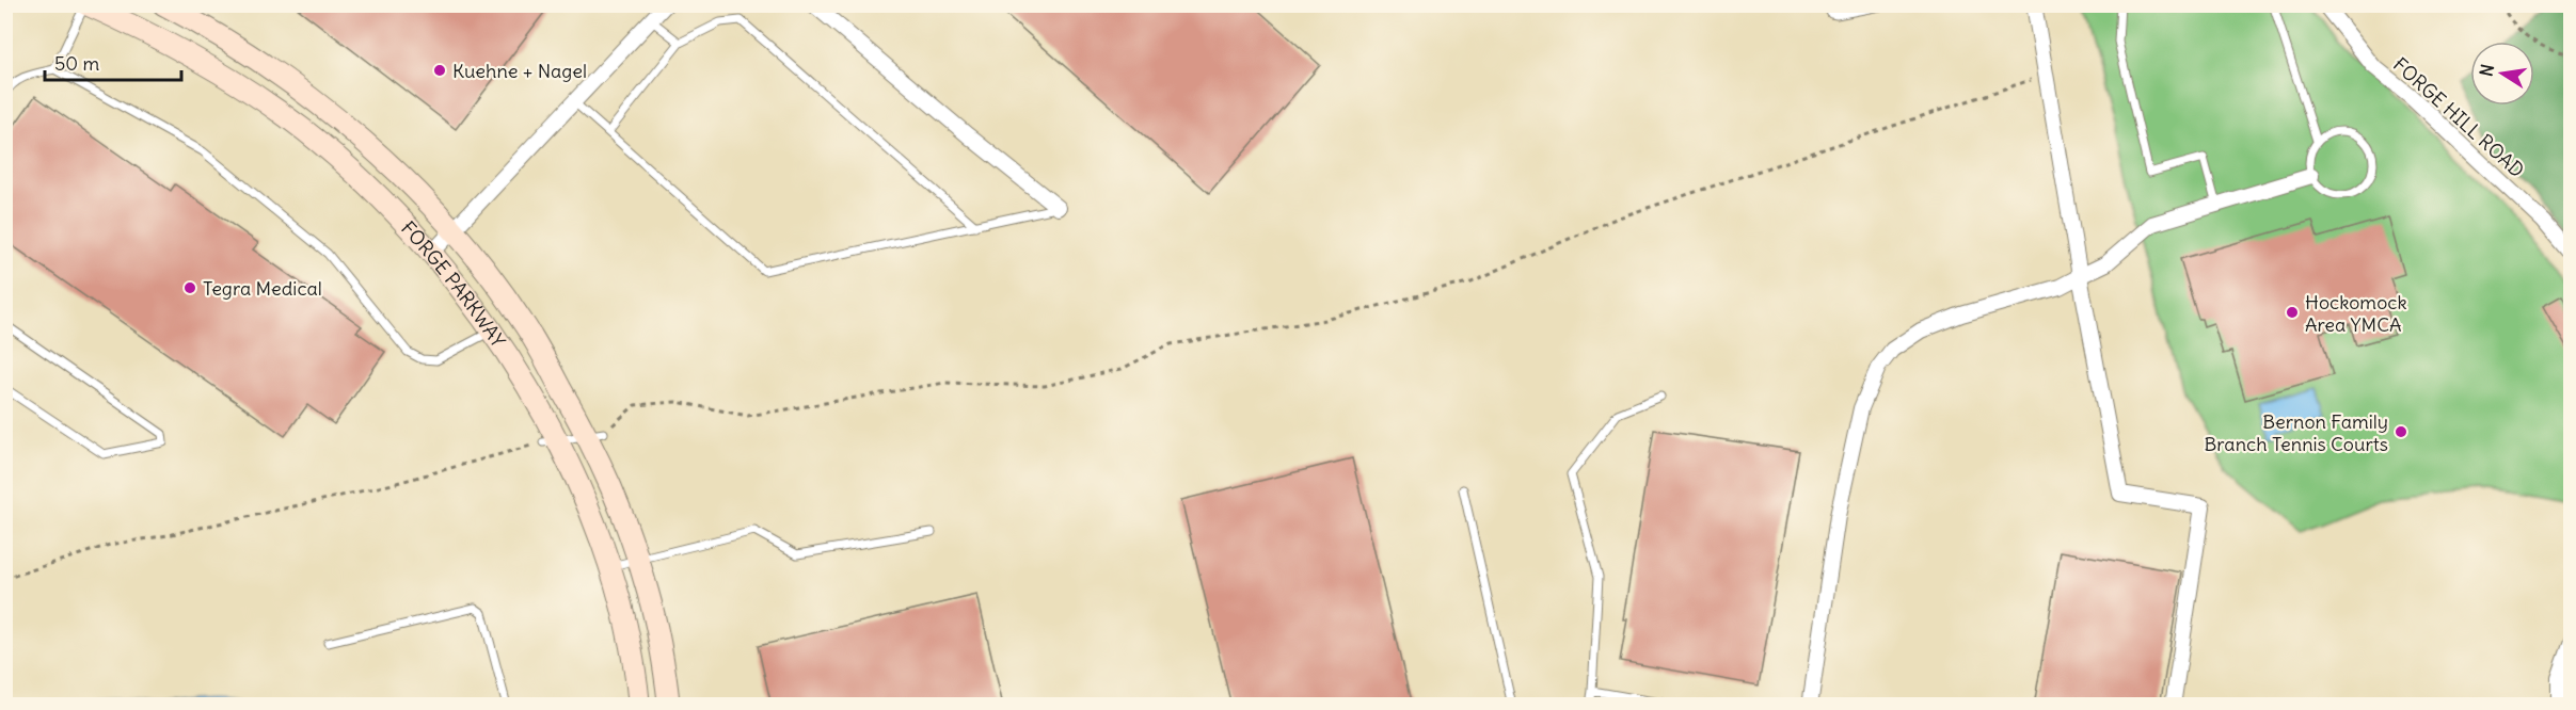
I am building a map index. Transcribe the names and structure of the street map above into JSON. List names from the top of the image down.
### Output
{
  "streets": {
    "street": ["FORGE HILL ROAD", "FORGE PARKWAY"]
  },
  "places": [
    "Kuehne + Nagel",
    "Tegra Medical",
    "Hockomock Area YMCA",
    "Bernon Family Branch Tennis Courts"
  ],
  "scale_bar": "50 m",
  "north": "left"
}
